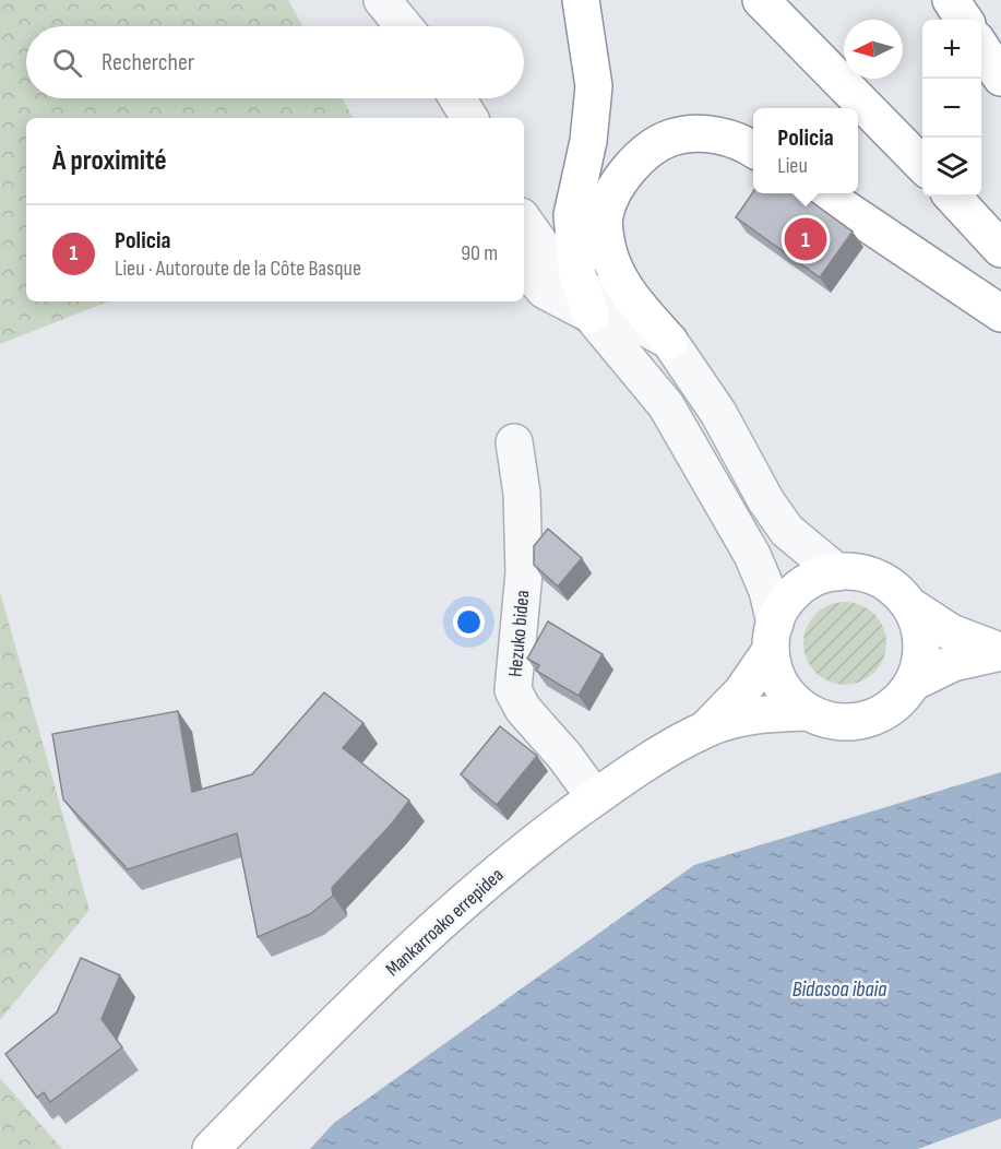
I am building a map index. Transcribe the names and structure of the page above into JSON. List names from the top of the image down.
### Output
{
  "streets": {
    "main road": ["Mankarroako errepidea"],
    "street": ["Hezuko bidea"]
  },
  "crossings": [
    ["Hezuko bidea", "Mankarroako errepidea"]
  ],
  "water": ["Bidasoa ibaia"],
  "north": "left",
  "page": {
    "map_buttons": ["+", "−"],
    "search": "Rechercher",
    "popup": ["Policia", "Lieu"],
    "heading": "À proximité",
    "list": [
      {
        "mark": "1",
        "name": "Policia",
        "note": "Lieu · Autoroute de la Côte Basque",
        "value": "90 m"
      }
    ],
    "pins": "1"
  }
}
